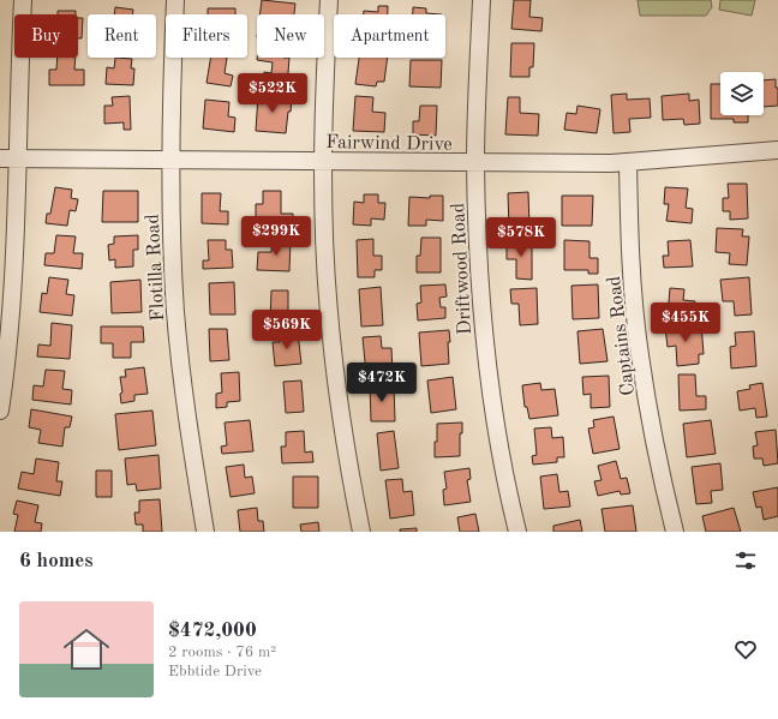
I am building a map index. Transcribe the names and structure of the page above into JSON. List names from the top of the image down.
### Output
{
  "streets": {
    "street": [
      "Fairwind Drive",
      "Flotilla Road",
      "Driftwood Road",
      "Captains Road"
    ]
  },
  "crossings": [
    ["Fairwind Drive", "Flotilla Road"],
    ["Fairwind Drive", "Driftwood Road"],
    ["Fairwind Drive", "Captains Road"]
  ],
  "page": {
    "chip": [
      "Buy",
      "Rent",
      "Filters",
      "New",
      "Apartment"
    ],
    "price": [
      "$522K",
      "$299K",
      "$578K",
      "$455K",
      "$569K",
      "$472K"
    ],
    "heading": "6 homes",
    "list": [
      {
        "name": "$472,000",
        "note": "2 rooms · 76 m² · Ebbtide Drive"
      }
    ]
  }
}
